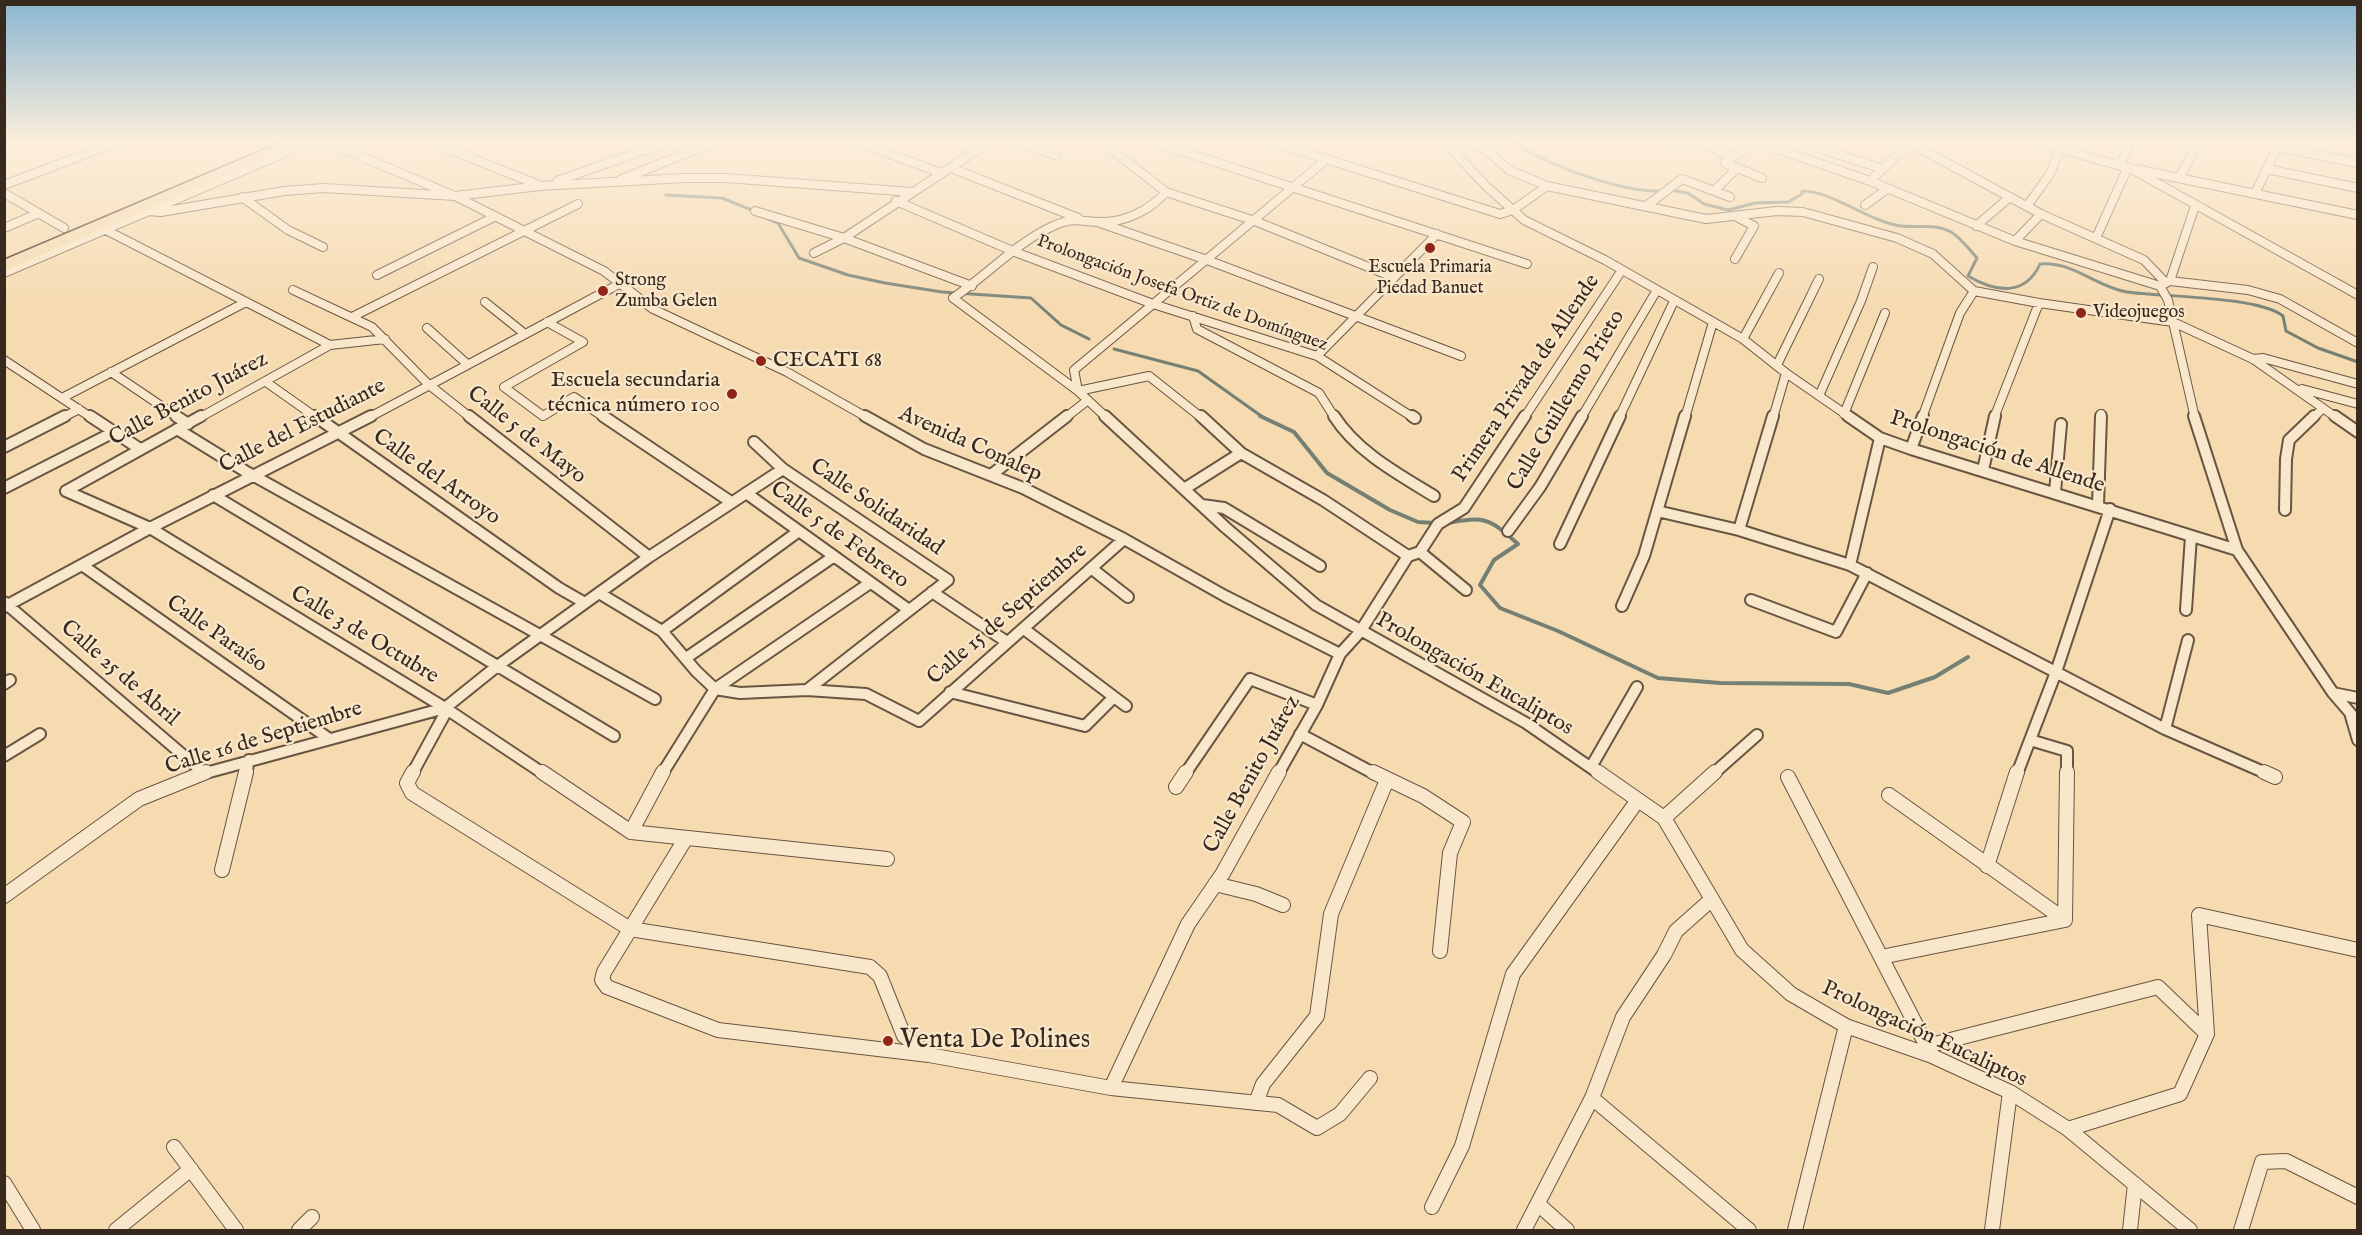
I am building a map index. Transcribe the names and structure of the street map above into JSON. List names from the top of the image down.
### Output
{
  "streets": {
    "street": [
      "Prolongación Josefa Ortiz de Domínguez",
      "Primera Privada de Allende",
      "Calle Benito Juárez",
      "Calle Guillermo Prieto",
      "Calle del Estudiante",
      "Calle 5 de Mayo",
      "Avenida Conalep",
      "Prolongación de Allende",
      "Calle del Arroyo",
      "Calle Solidaridad",
      "Calle 5 de Febrero",
      "Calle 15 de Septiembre",
      "Calle Paraíso",
      "Calle 3 de Octubre",
      "Calle 25 de Abril",
      "Prolongación Eucaliptos",
      "Calle 16 de Septiembre"
    ]
  },
  "crossings": [
    ["Prolongación Josefa Ortiz de Domínguez", "Prolongación Eucaliptos"],
    ["Primera Privada de Allende", "Prolongación de Allende"],
    ["Calle Benito Juárez", "Avenida Conalep"],
    ["Calle Benito Juárez", "Calle del Arroyo"],
    ["Calle Benito Juárez", "Calle 3 de Octubre"],
    ["Calle Benito Juárez", "Prolongación Eucaliptos"],
    ["Calle Guillermo Prieto", "Prolongación de Allende"],
    ["Calle del Estudiante", "Calle 5 de Mayo"],
    ["Calle del Estudiante", "Avenida Conalep"],
    ["Calle del Estudiante", "Calle del Arroyo"],
    ["Calle del Estudiante", "Calle Paraíso"],
    ["Calle del Estudiante", "Calle 3 de Octubre"],
    ["Calle del Estudiante", "Calle 25 de Abril"],
    ["Calle 5 de Mayo", "Calle 16 de Septiembre"],
    ["Avenida Conalep", "Calle 15 de Septiembre"],
    ["Calle del Arroyo", "Calle 16 de Septiembre"],
    ["Calle Solidaridad", "Calle 5 de Febrero"],
    ["Calle Solidaridad", "Calle 16 de Septiembre"],
    ["Calle 5 de Febrero", "Calle 15 de Septiembre"],
    ["Calle 5 de Febrero", "Calle 16 de Septiembre"],
    ["Calle Paraíso", "Calle 16 de Septiembre"],
    ["Calle 3 de Octubre", "Calle 16 de Septiembre"],
    ["Calle 25 de Abril", "Calle 16 de Septiembre"]
  ],
  "places": [
    "Escuela Primaria Piedad Banuet",
    "Strong Zumba Gelen",
    "Videojuegos",
    "CECATI 68",
    "Escuela secundaria técnica número 100",
    "Venta De Polines"
  ]
}
